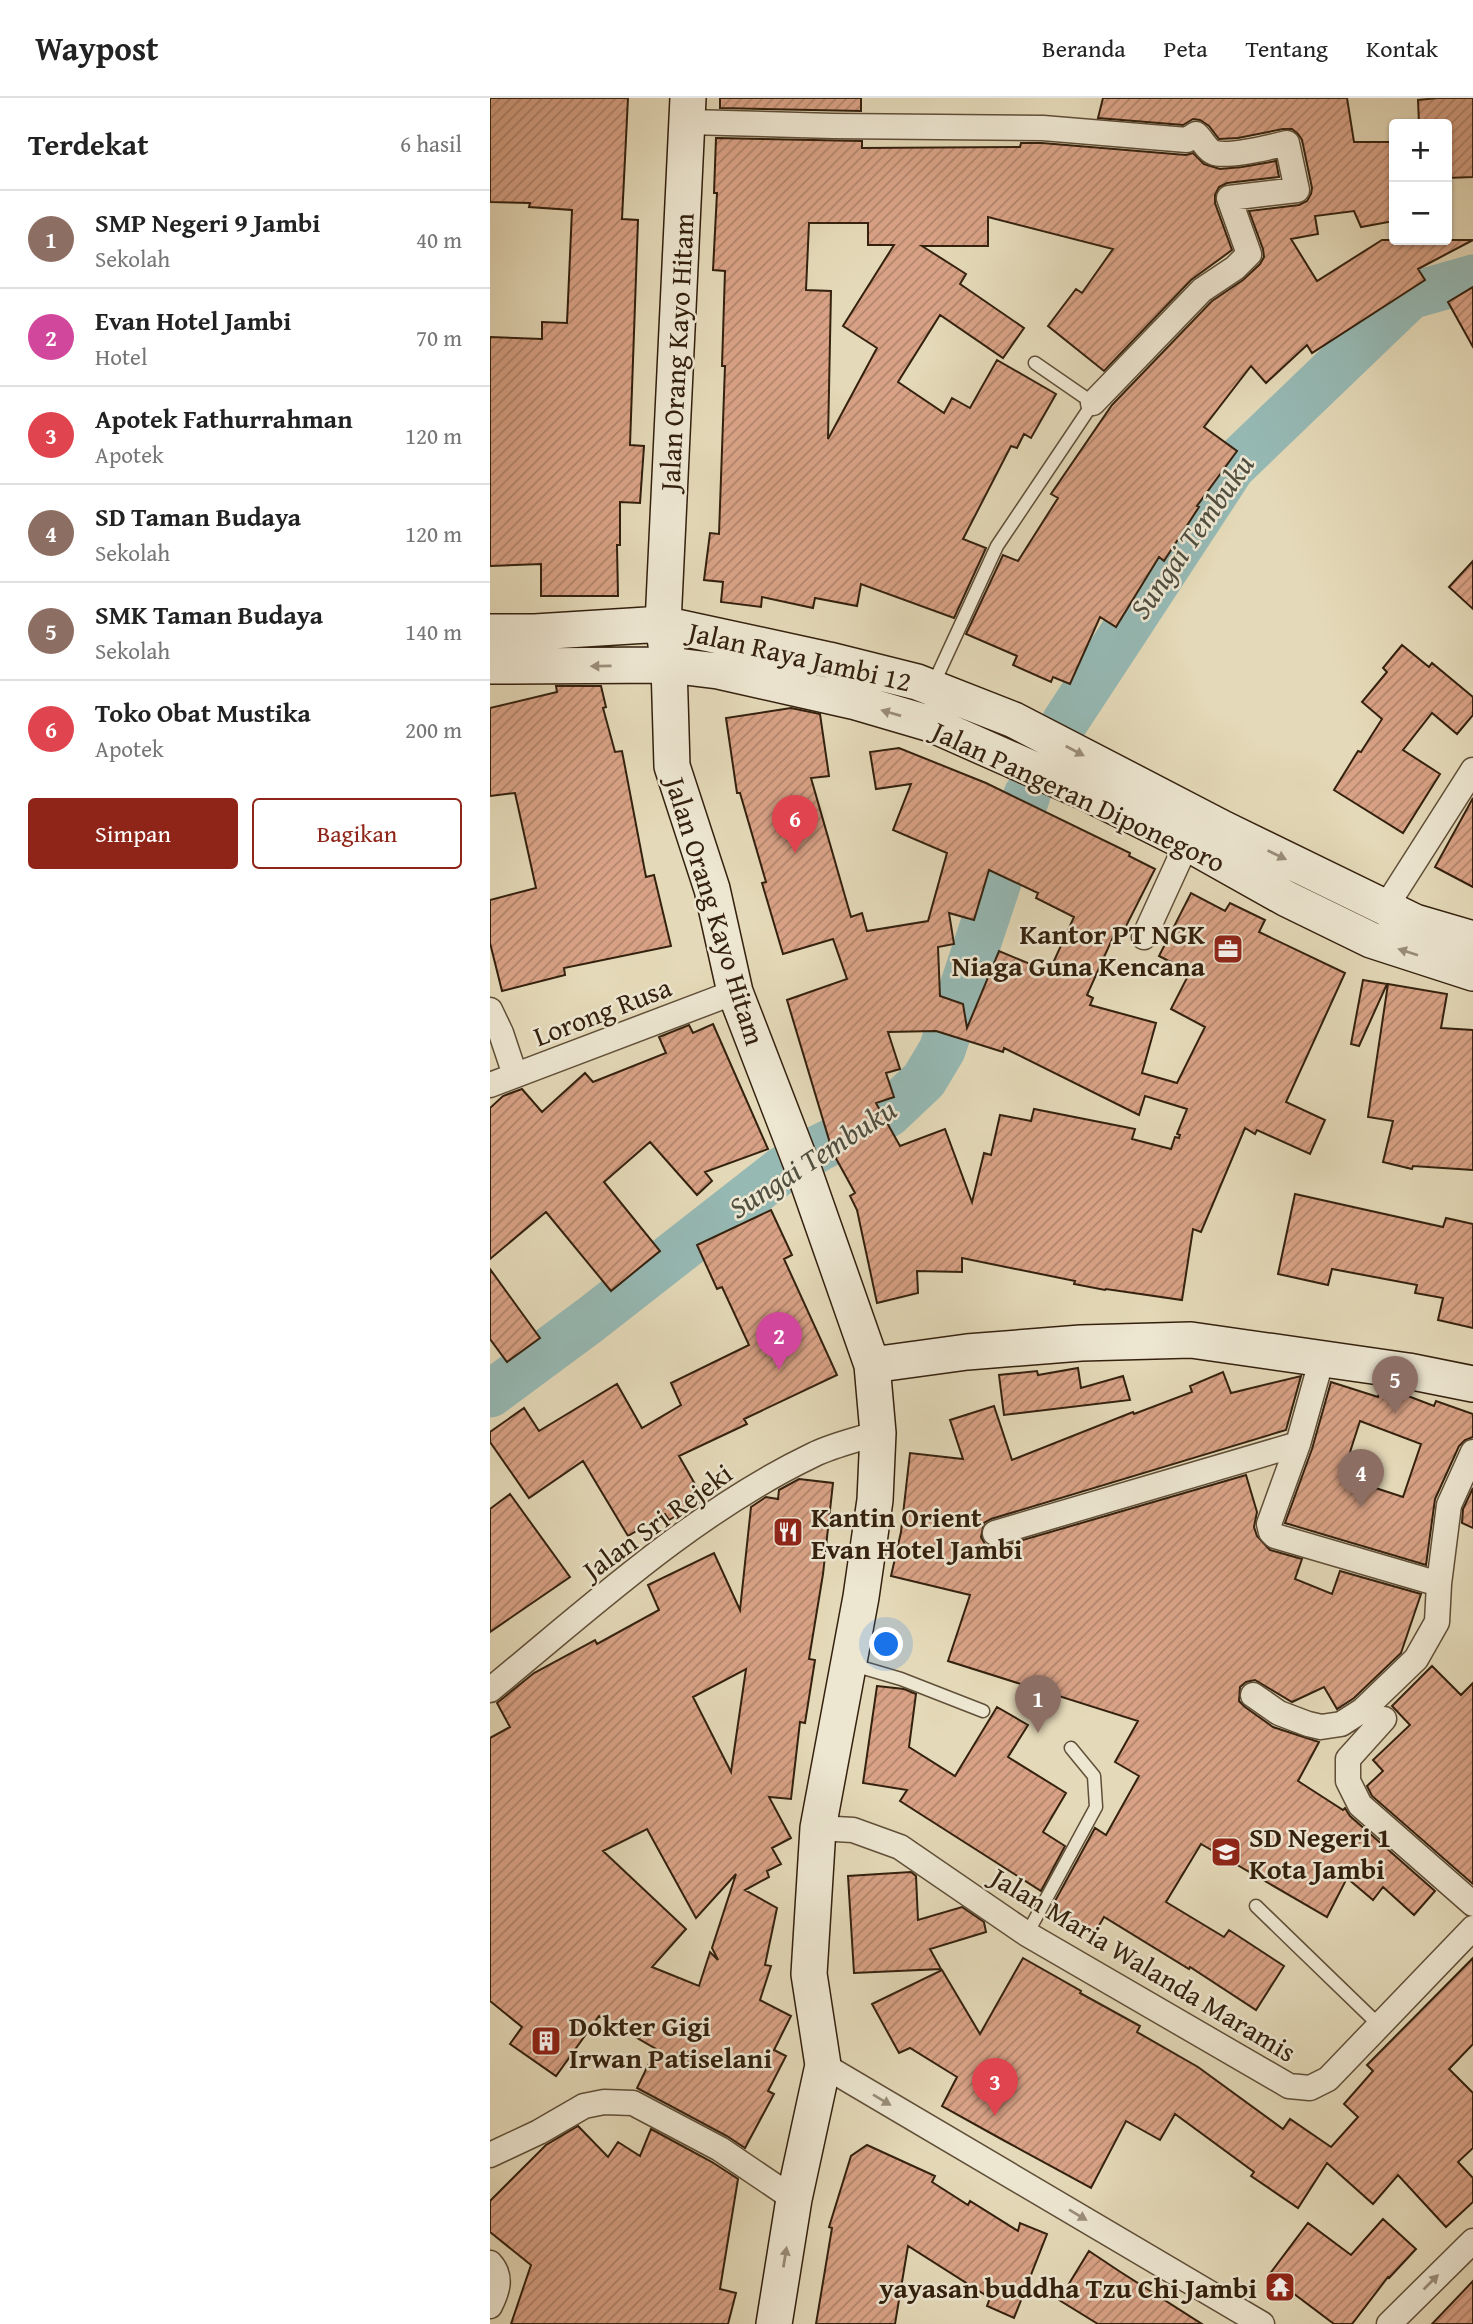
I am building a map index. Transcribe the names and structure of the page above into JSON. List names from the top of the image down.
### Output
{
  "streets": {
    "main road": ["Jalan Orang Kayo Hitam", "Jalan Raya Jambi 12", "Jalan Pangeran Diponegoro"],
    "street": ["Lorong Rusa", "Jalan Sri Rejeki", "Jalan Maria Walanda Maramis"]
  },
  "crossings": [
    ["Jalan Orang Kayo Hitam", "Jalan Raya Jambi 12"],
    ["Jalan Orang Kayo Hitam", "Jalan Pangeran Diponegoro"],
    ["Jalan Orang Kayo Hitam", "Lorong Rusa"],
    ["Jalan Orang Kayo Hitam", "Jalan Sri Rejeki"],
    ["Jalan Orang Kayo Hitam", "Jalan Maria Walanda Maramis"],
    ["Jalan Raya Jambi 12", "Jalan Pangeran Diponegoro"]
  ],
  "water": ["Sungai Tembuku"],
  "places": {
    "office": ["Kantor PT NGK Niaga Guna Kencana"],
    "restaurant": ["Kantin Orient Evan Hotel Jambi"],
    "school or university": ["SD Negeri 1 Kota Jambi"],
    "building": ["Dokter Gigi Irwan Patiselani"],
    "temple": ["yayasan buddha Tzu Chi Jambi"]
  },
  "page": {
    "header": "Waypost",
    "nav": [
      "Beranda",
      "Peta",
      "Tentang",
      "Kontak"
    ],
    "heading": ["Terdekat", "6 hasil"],
    "map_buttons": ["+", "−"],
    "list": [
      {
        "mark": "1",
        "name": "SMP Negeri 9 Jambi",
        "note": "Sekolah",
        "value": "40 m"
      },
      {
        "mark": "2",
        "name": "Evan Hotel Jambi",
        "note": "Hotel",
        "value": "70 m"
      },
      {
        "mark": "3",
        "name": "Apotek Fathurrahman",
        "note": "Apotek",
        "value": "120 m"
      },
      {
        "mark": "4",
        "name": "SD Taman Budaya",
        "note": "Sekolah",
        "value": "120 m"
      },
      {
        "mark": "5",
        "name": "SMK Taman Budaya",
        "note": "Sekolah",
        "value": "140 m"
      },
      {
        "mark": "6",
        "name": "Toko Obat Mustika",
        "note": "Apotek",
        "value": "200 m"
      }
    ],
    "buttons": ["Simpan", "Bagikan"],
    "pins": [
      "6",
      "2",
      "5",
      "4",
      "1",
      "3"
    ]
  }
}
